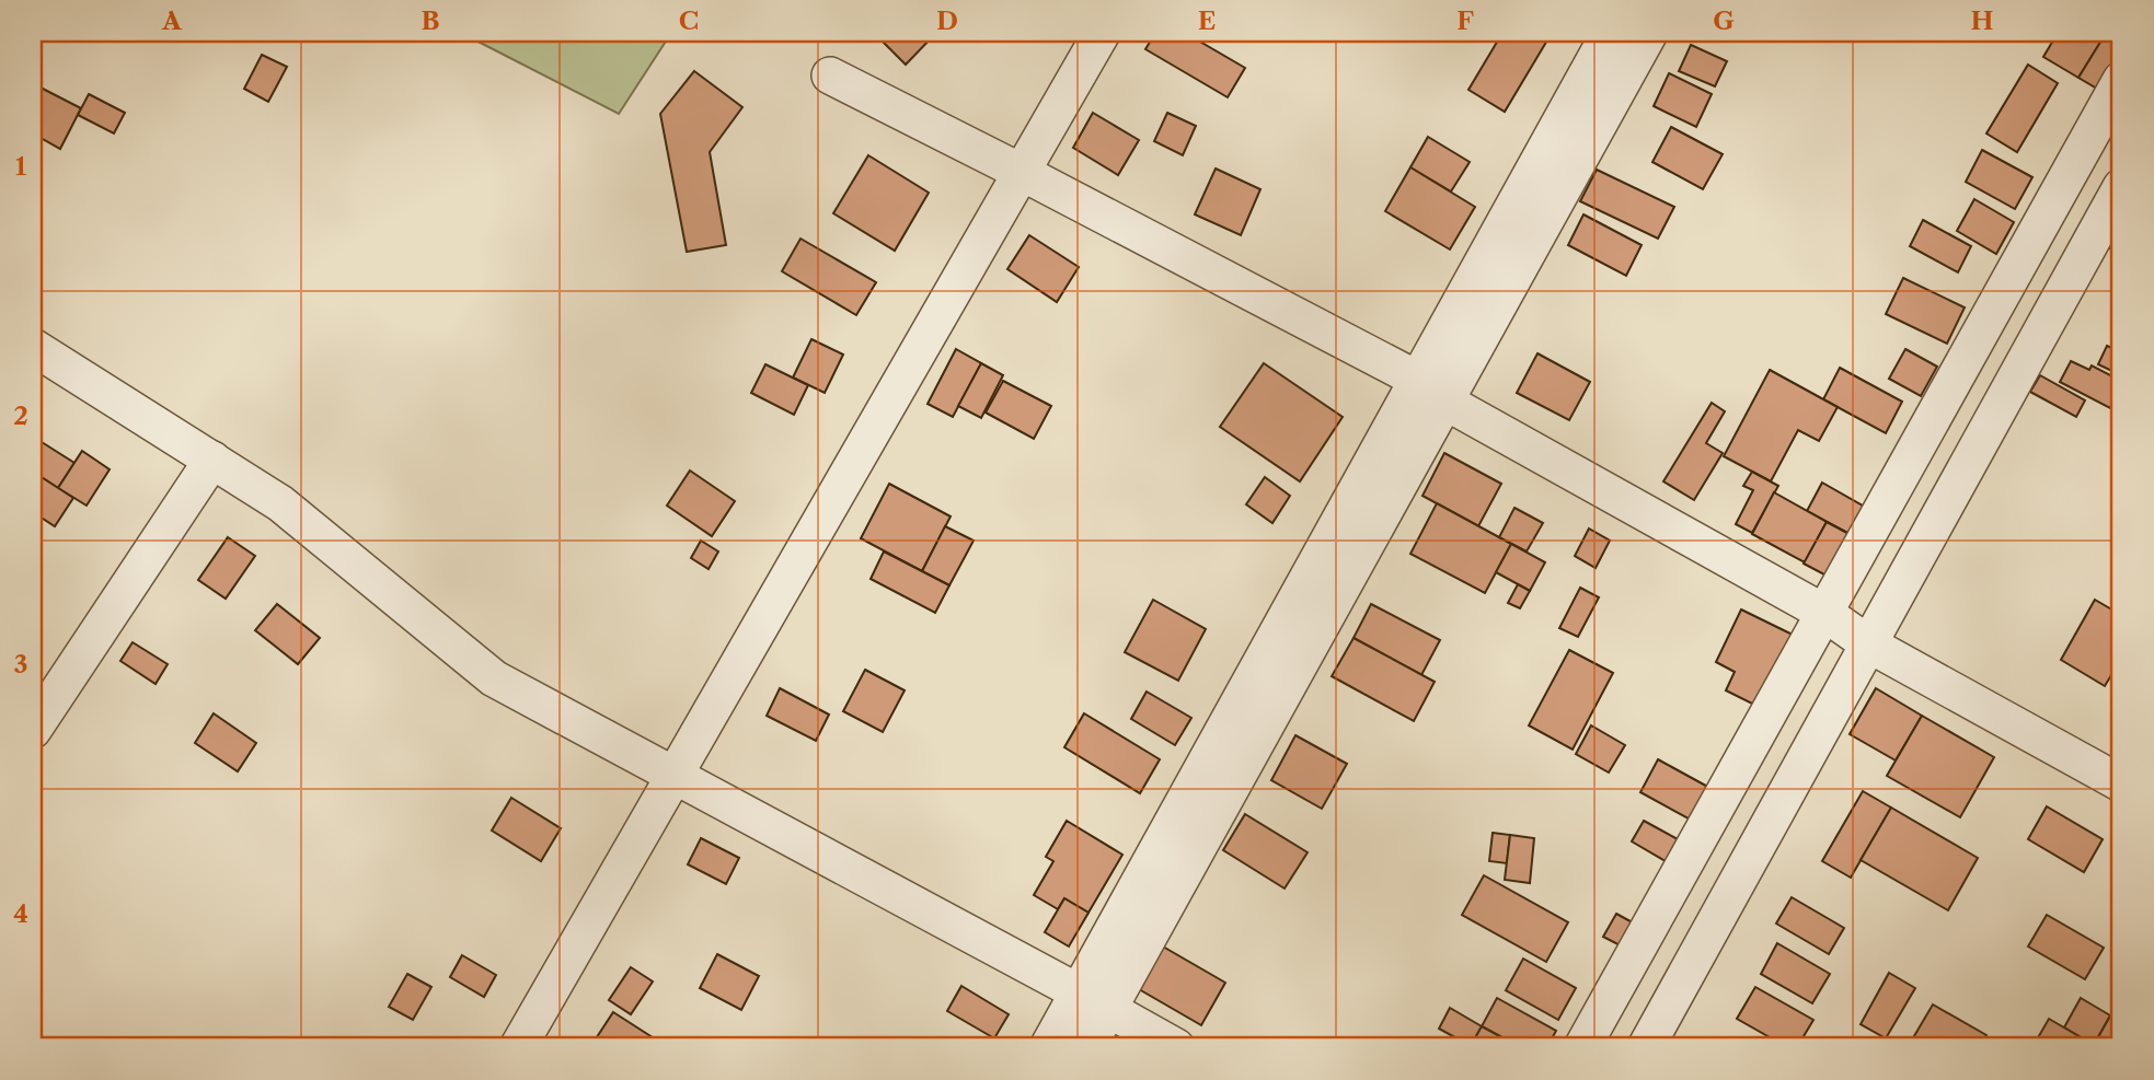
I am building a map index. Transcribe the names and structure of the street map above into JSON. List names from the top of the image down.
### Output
{
  "grid": {
    "columns": [
      "A",
      "B",
      "C",
      "D",
      "E",
      "F",
      "G",
      "H"
    ],
    "rows": [
      "1",
      "2",
      "3",
      "4"
    ]
  }
}
